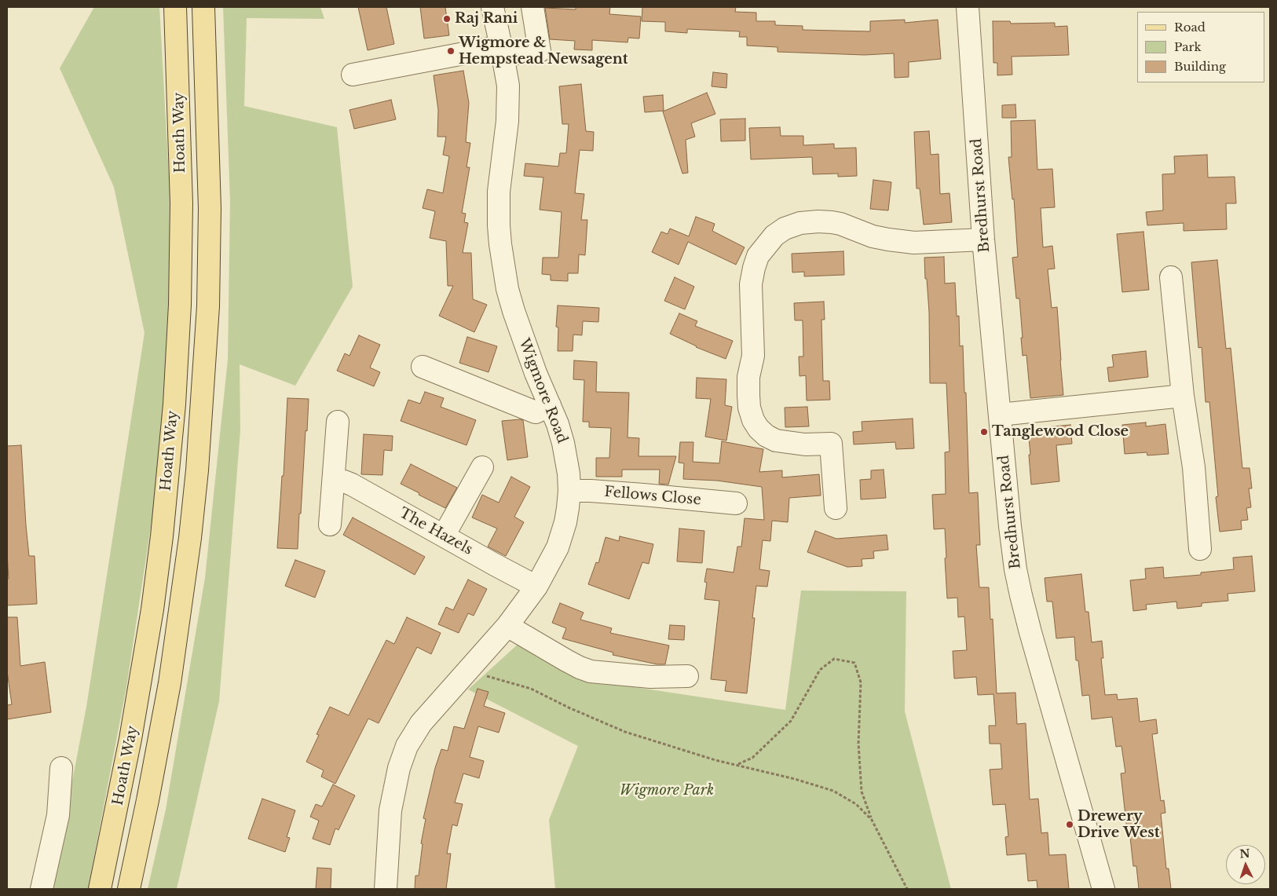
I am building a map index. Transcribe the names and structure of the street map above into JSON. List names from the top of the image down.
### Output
{
  "streets": {
    "main road": ["Hoath Way"],
    "street": [
      "Bredhurst Road",
      "Wigmore Road",
      "Fellows Close",
      "The Hazels"
    ]
  },
  "crossings": [
    ["Wigmore Road", "Fellows Close"],
    ["Wigmore Road", "The Hazels"]
  ],
  "parks": ["Wigmore Park"],
  "places": [
    "Raj Rani",
    "Wigmore & Hempstead Newsagent",
    "Tanglewood Close",
    "Drewery Drive West"
  ],
  "legend": ["Road", "Park", "Building"],
  "north": "top"
}
